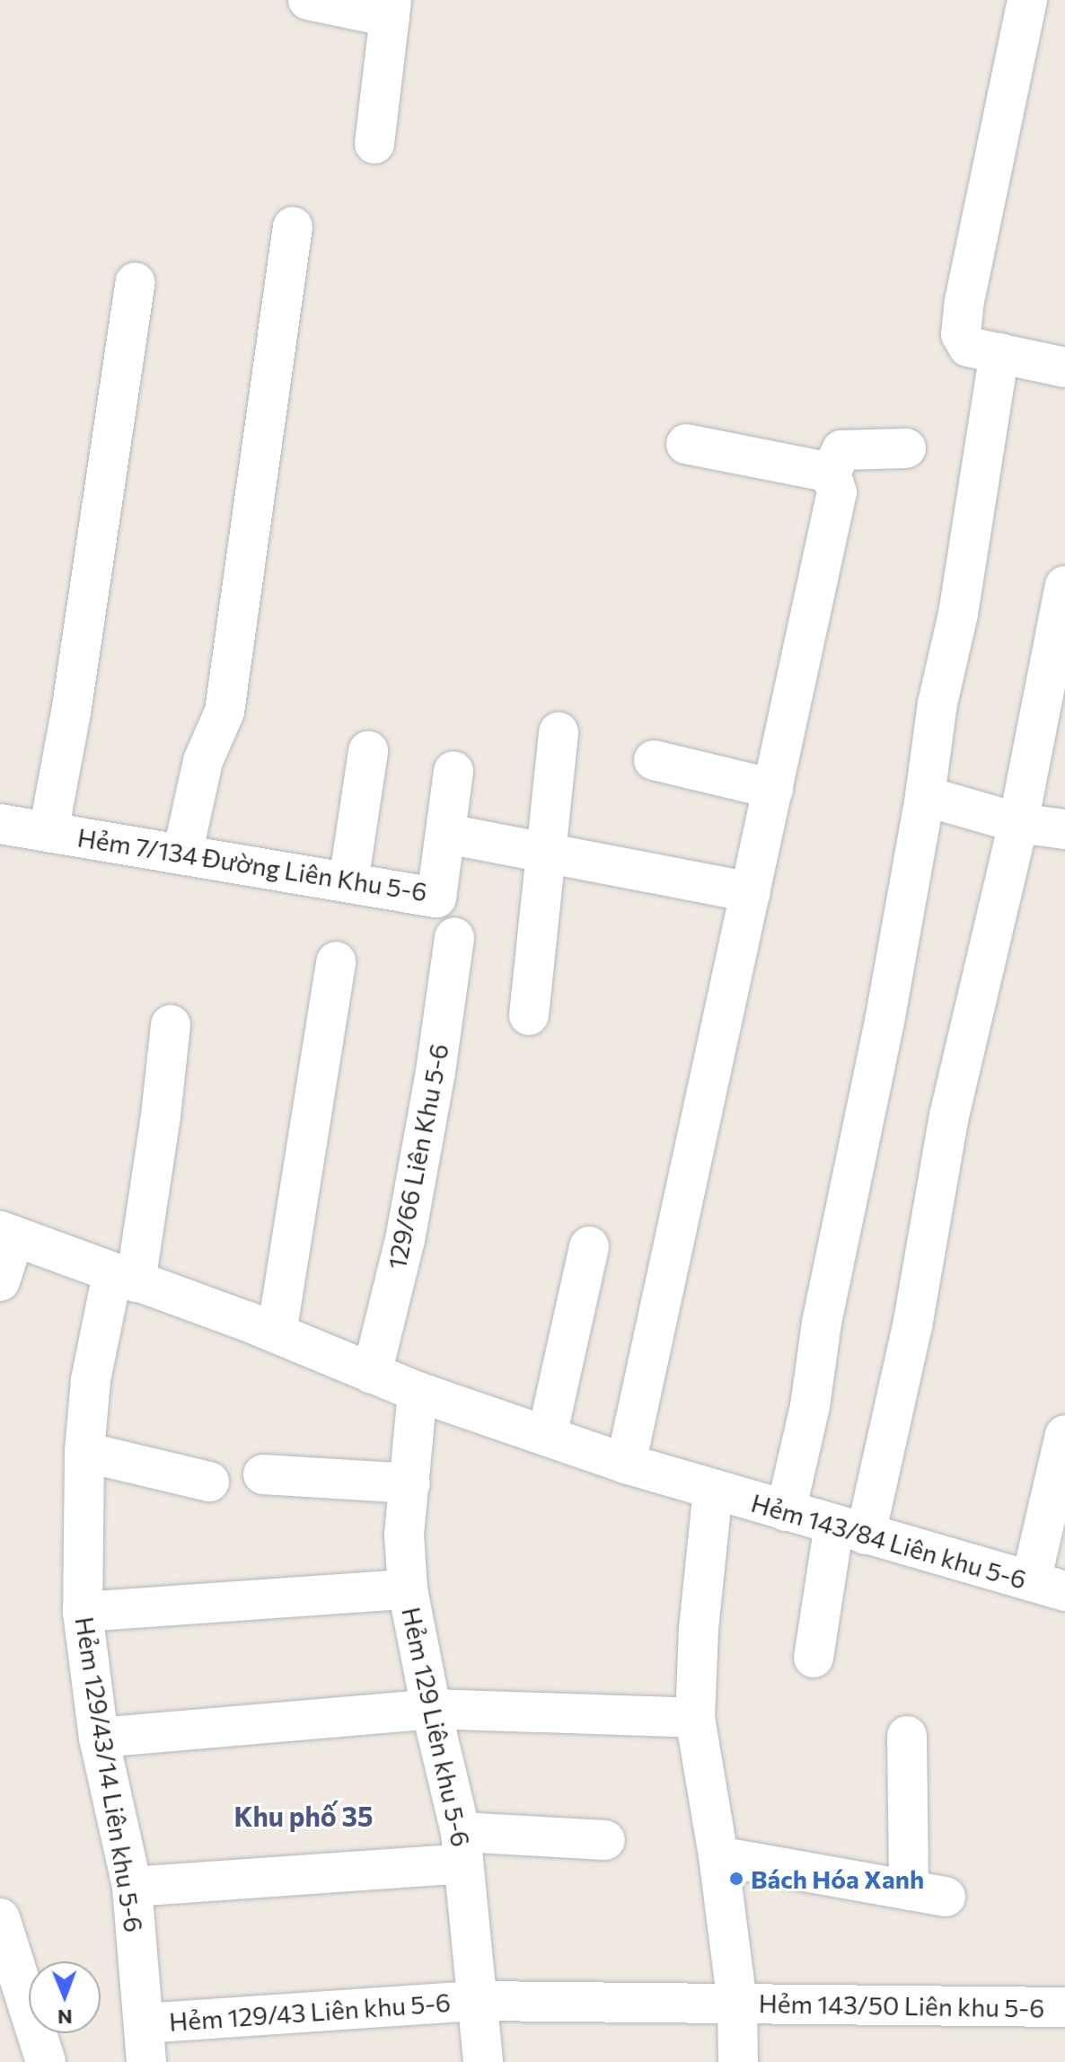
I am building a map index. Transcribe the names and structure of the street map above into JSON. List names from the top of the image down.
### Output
{
  "streets": {
    "street": [
      "Hẻm 7/134 Đường Liên Khu 5-6",
      "129/66 Liên Khu 5-6",
      "Hẻm 143/84 Liên khu 5-6",
      "Hẻm 129 Liên khu 5-6",
      "Hẻm 129/43/14 Liên khu 5-6",
      "Hẻm 143/50 Liên khu 5-6",
      "Hẻm 129/43 Liên khu 5-6"
    ]
  },
  "crossings": [
    ["129/66 Liên Khu 5-6", "Hẻm 143/84 Liên khu 5-6"],
    ["Hẻm 143/84 Liên khu 5-6", "Hẻm 129 Liên khu 5-6"],
    ["Hẻm 143/84 Liên khu 5-6", "Hẻm 129/43/14 Liên khu 5-6"],
    ["Hẻm 129 Liên khu 5-6", "Hẻm 129/43 Liên khu 5-6"],
    ["Hẻm 129/43/14 Liên khu 5-6", "Hẻm 129/43 Liên khu 5-6"],
    ["Hẻm 143/50 Liên khu 5-6", "Hẻm 129/43 Liên khu 5-6"]
  ],
  "districts": ["Khu phố 35"],
  "places": ["Bách Hóa Xanh"],
  "north": "bottom"
}
